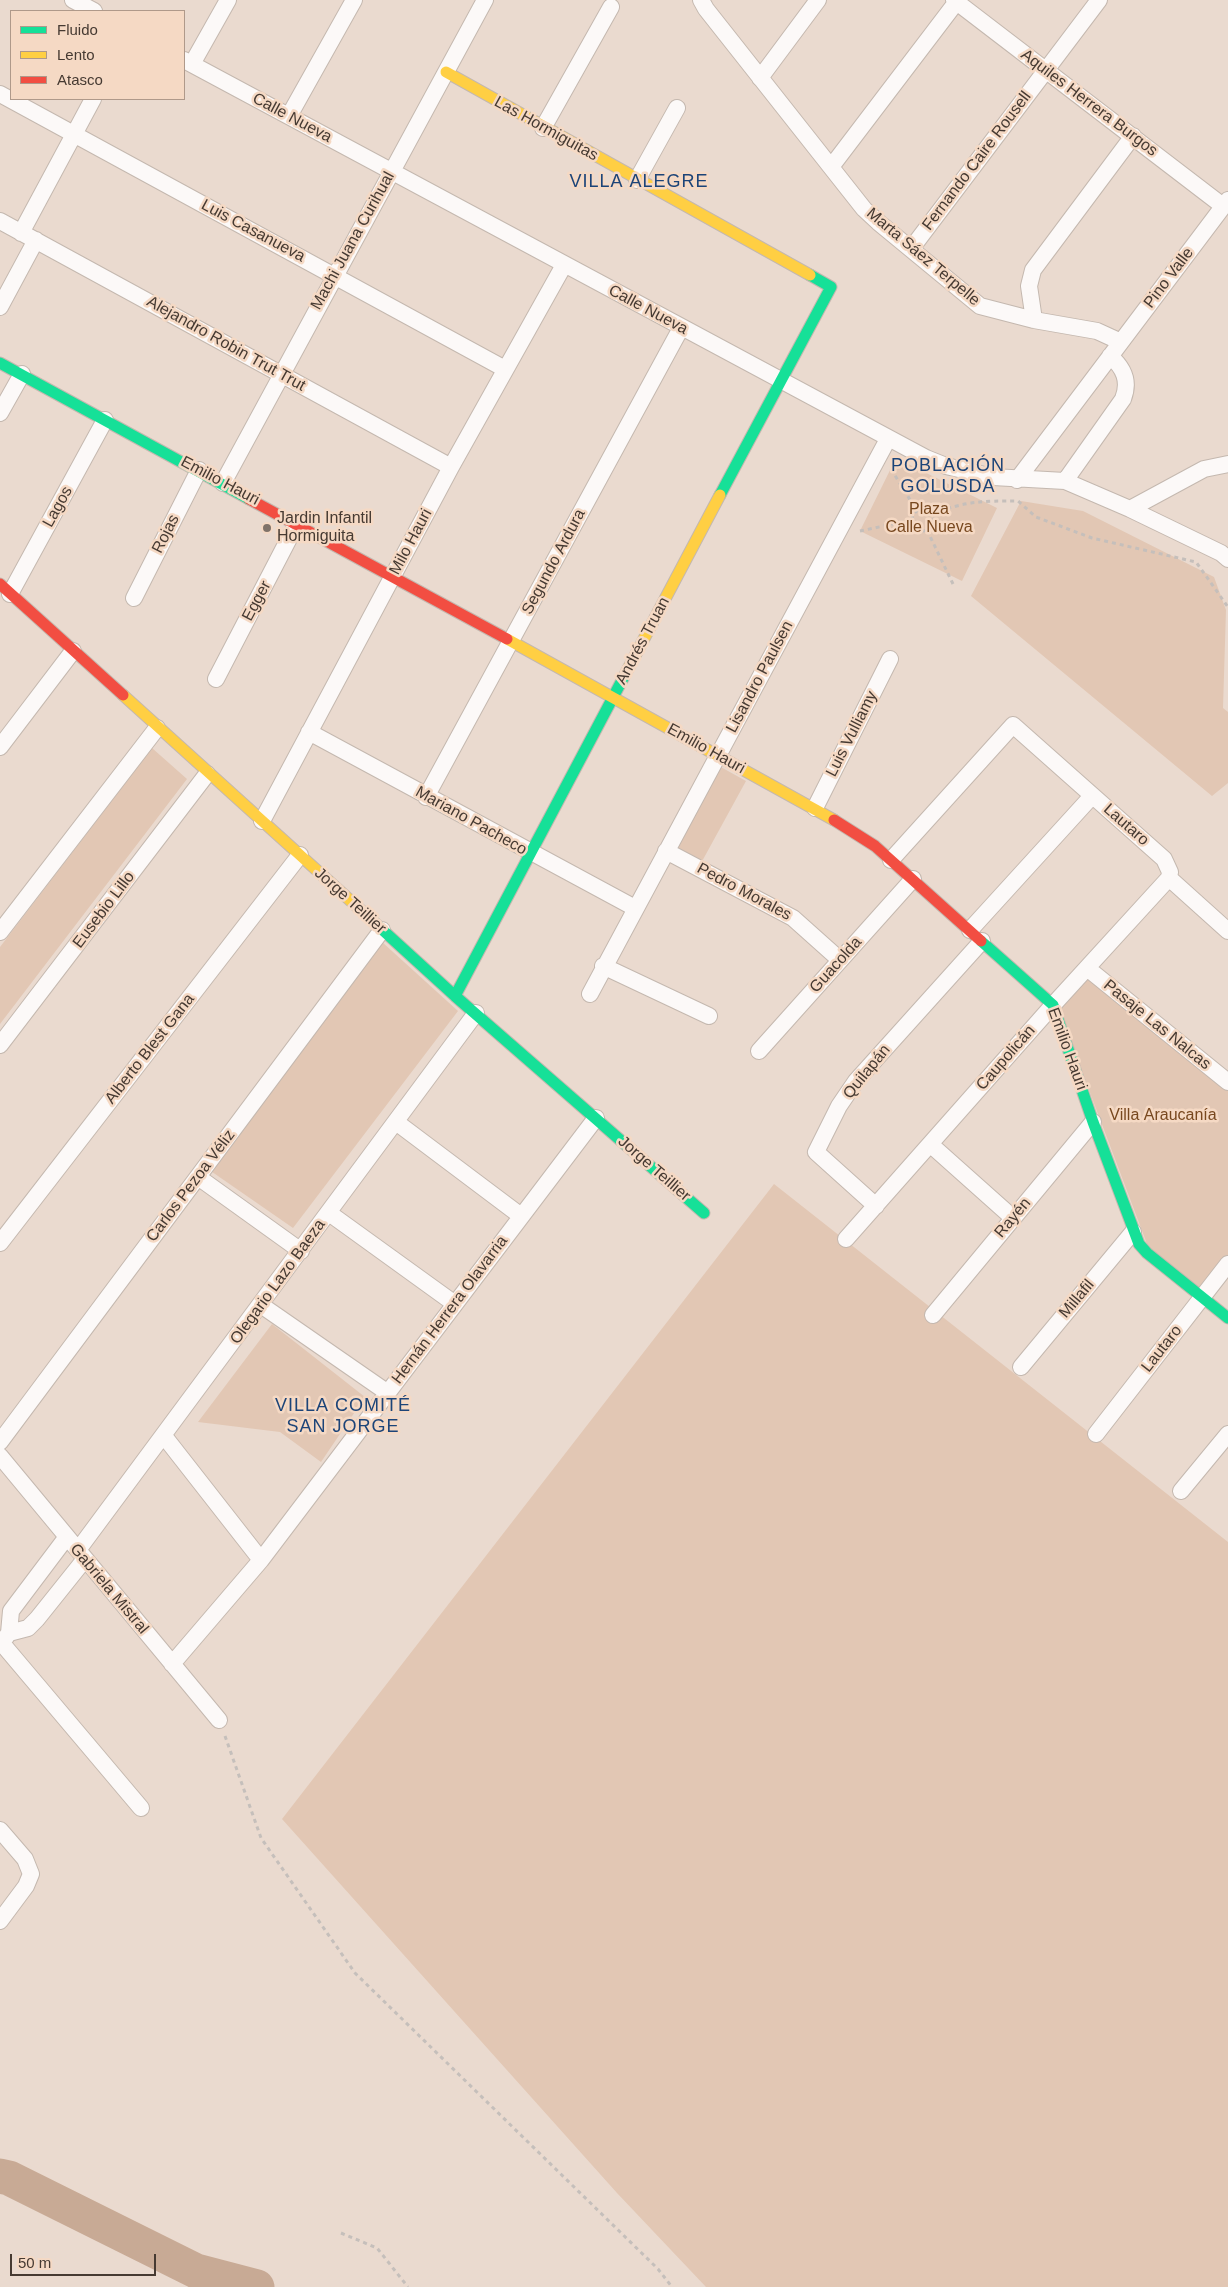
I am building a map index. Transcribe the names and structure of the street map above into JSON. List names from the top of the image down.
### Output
{
  "streets": {
    "street": [
      "Aquiles Herrera Burgos",
      "Calle Nueva",
      "Las Hormiguitas",
      "Fernando Caire Rousell",
      "Luis Casanueva",
      "Machi Juana Curihual",
      "Marta Sáez Terpelle",
      "Pino Valle",
      "Alejandro Robin Trut Trut",
      "Emilio Hauri",
      "Lagos",
      "Rojas",
      "Milo Hauri",
      "Segundo Ardura",
      "Egger",
      "Andrés Truan",
      "Lisandro Paulsen",
      "Luis Vulliamy",
      "Mariano Pacheco",
      "Lautaro",
      "Pedro Morales",
      "Jorge Teillier",
      "Eusebio Lillo",
      "Guacolda",
      "Pasaje Las Nalcas",
      "Alberto Blest Gana",
      "Caupolicán",
      "Quilapán",
      "Carlos Pezoa Véliz",
      "Rayén",
      "Olegario Lazo Baeza",
      "Millafil",
      "Hernán Herrera Olavarria",
      "Gabriela Mistral"
    ]
  },
  "crossings": [
    ["Aquiles Herrera Burgos", "Fernando Caire Rousell"],
    ["Aquiles Herrera Burgos", "Pino Valle"],
    ["Calle Nueva", "Machi Juana Curihual"],
    ["Calle Nueva", "Pino Valle"],
    ["Calle Nueva", "Milo Hauri"],
    ["Calle Nueva", "Segundo Ardura"],
    ["Calle Nueva", "Andrés Truan"],
    ["Calle Nueva", "Lisandro Paulsen"],
    ["Las Hormiguitas", "Machi Juana Curihual"],
    ["Las Hormiguitas", "Andrés Truan"],
    ["Fernando Caire Rousell", "Marta Sáez Terpelle"],
    ["Luis Casanueva", "Machi Juana Curihual"],
    ["Luis Casanueva", "Milo Hauri"],
    ["Machi Juana Curihual", "Alejandro Robin Trut Trut"],
    ["Machi Juana Curihual", "Emilio Hauri"],
    ["Marta Sáez Terpelle", "Pino Valle"],
    ["Alejandro Robin Trut Trut", "Milo Hauri"],
    ["Emilio Hauri", "Lagos"],
    ["Emilio Hauri", "Rojas"],
    ["Emilio Hauri", "Milo Hauri"],
    ["Emilio Hauri", "Segundo Ardura"],
    ["Emilio Hauri", "Egger"],
    ["Emilio Hauri", "Andrés Truan"],
    ["Emilio Hauri", "Lisandro Paulsen"],
    ["Emilio Hauri", "Luis Vulliamy"],
    ["Emilio Hauri", "Lautaro"],
    ["Emilio Hauri", "Guacolda"],
    ["Emilio Hauri", "Caupolicán"],
    ["Emilio Hauri", "Quilapán"],
    ["Emilio Hauri", "Rayén"],
    ["Emilio Hauri", "Millafil"],
    ["Lagos", "Jorge Teillier"],
    ["Milo Hauri", "Mariano Pacheco"],
    ["Milo Hauri", "Jorge Teillier"],
    ["Segundo Ardura", "Mariano Pacheco"],
    ["Andrés Truan", "Mariano Pacheco"],
    ["Andrés Truan", "Jorge Teillier"],
    ["Lisandro Paulsen", "Mariano Pacheco"],
    ["Lisandro Paulsen", "Pedro Morales"],
    ["Lautaro", "Caupolicán"],
    ["Lautaro", "Quilapán"],
    ["Pedro Morales", "Guacolda"],
    ["Jorge Teillier", "Eusebio Lillo"],
    ["Jorge Teillier", "Alberto Blest Gana"],
    ["Jorge Teillier", "Carlos Pezoa Véliz"],
    ["Jorge Teillier", "Olegario Lazo Baeza"],
    ["Jorge Teillier", "Hernán Herrera Olavarria"],
    ["Pasaje Las Nalcas", "Caupolicán"],
    ["Caupolicán", "Quilapán"],
    ["Olegario Lazo Baeza", "Gabriela Mistral"],
    ["Hernán Herrera Olavarria", "Gabriela Mistral"]
  ],
  "districts": ["VILLA ALEGRE", "POBLACIÓN GOLUSDA", "VILLA COMITÉ SAN JORGE"],
  "parks": ["Plaza Calle Nueva", "Villa Araucanía"],
  "places": ["Jardin Infantil Hormiguita"],
  "legend": ["Fluido", "Lento", "Atasco"],
  "scale_bar": "50 m"
}
